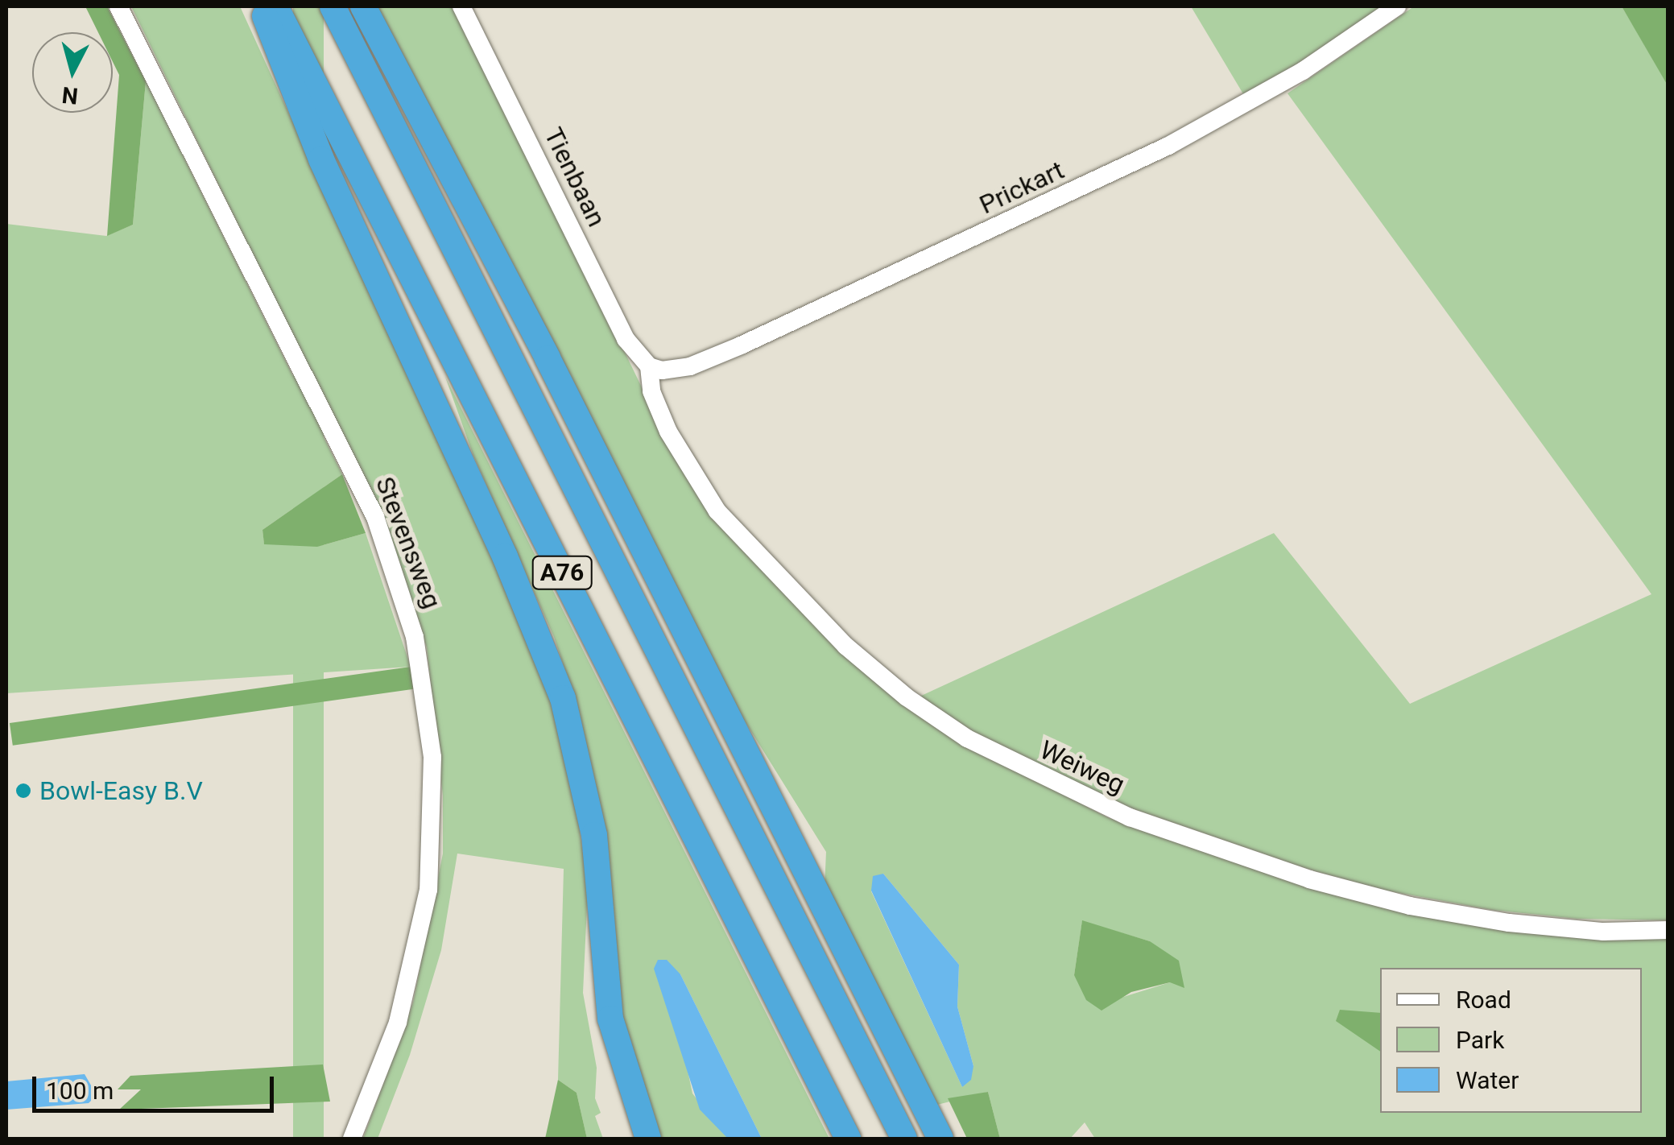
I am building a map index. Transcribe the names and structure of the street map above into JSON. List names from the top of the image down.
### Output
{
  "streets": {
    "highway": ["A76"],
    "street": [
      "Tienbaan",
      "Prickart",
      "Stevensweg",
      "Weiweg"
    ]
  },
  "crossings": [
    ["Tienbaan", "Prickart"],
    ["Tienbaan", "Weiweg"],
    ["Prickart", "Weiweg"]
  ],
  "places": ["Bowl-Easy B.V"],
  "legend": ["Road", "Park", "Water"],
  "scale_bar": "100 m",
  "north": "bottom"
}
